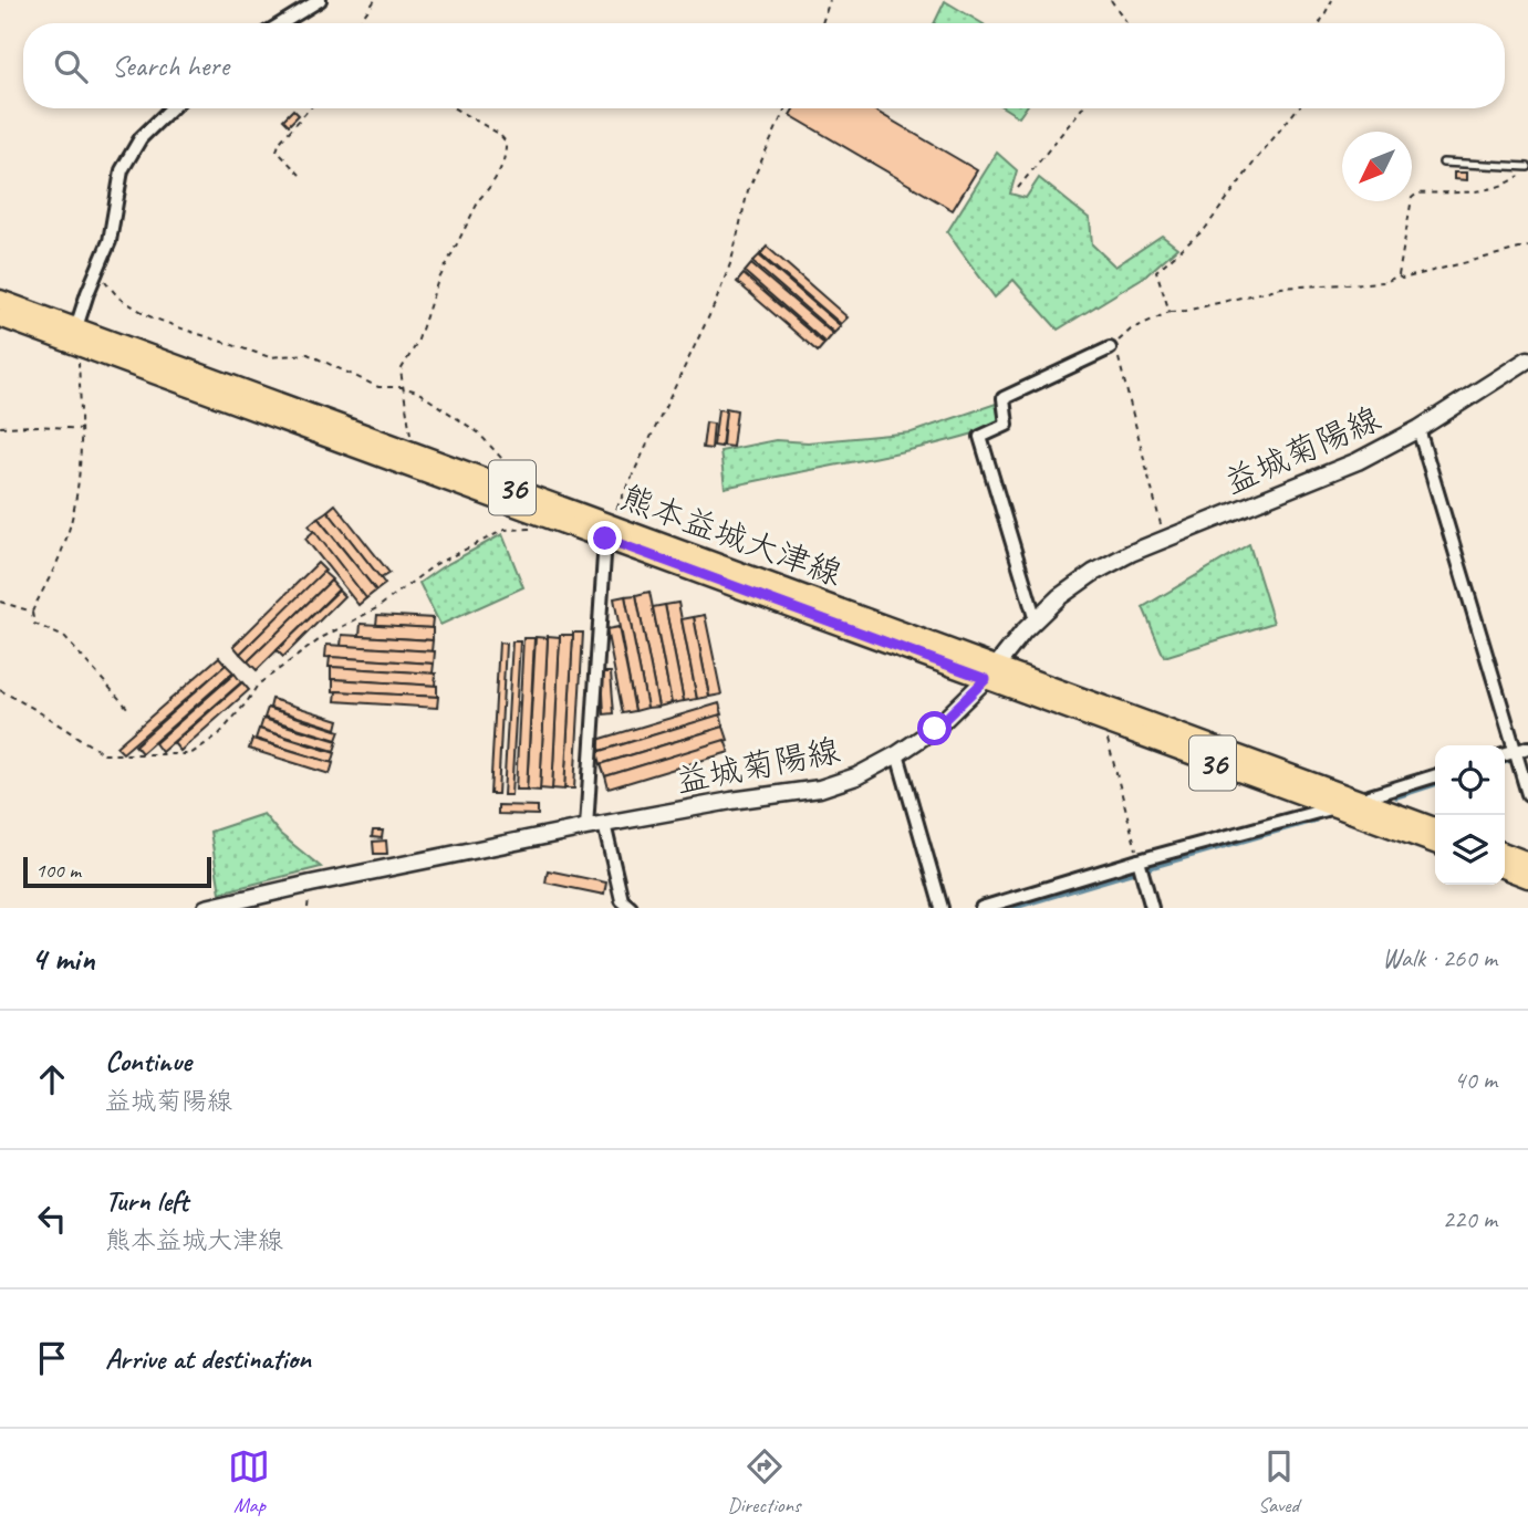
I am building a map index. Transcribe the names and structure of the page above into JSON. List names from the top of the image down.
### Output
{
  "streets": {
    "main road": ["益城菊陽線", "36", "熊本益城大津線"]
  },
  "crossings": [
    ["益城菊陽線", "熊本益城大津線"]
  ],
  "scale_bar": "100 m",
  "north": "bottom left",
  "page": {
    "search": "Search here",
    "scale": "100 m",
    "heading": ["4 min", "Walk · 260 m"],
    "list": [
      ["Continue", "益城菊陽線", "40 m"],
      ["Turn left", "熊本益城大津線", "220 m"],
      "Arrive at destination"
    ],
    "nav": ["Map", "Directions", "Saved"]
  }
}
